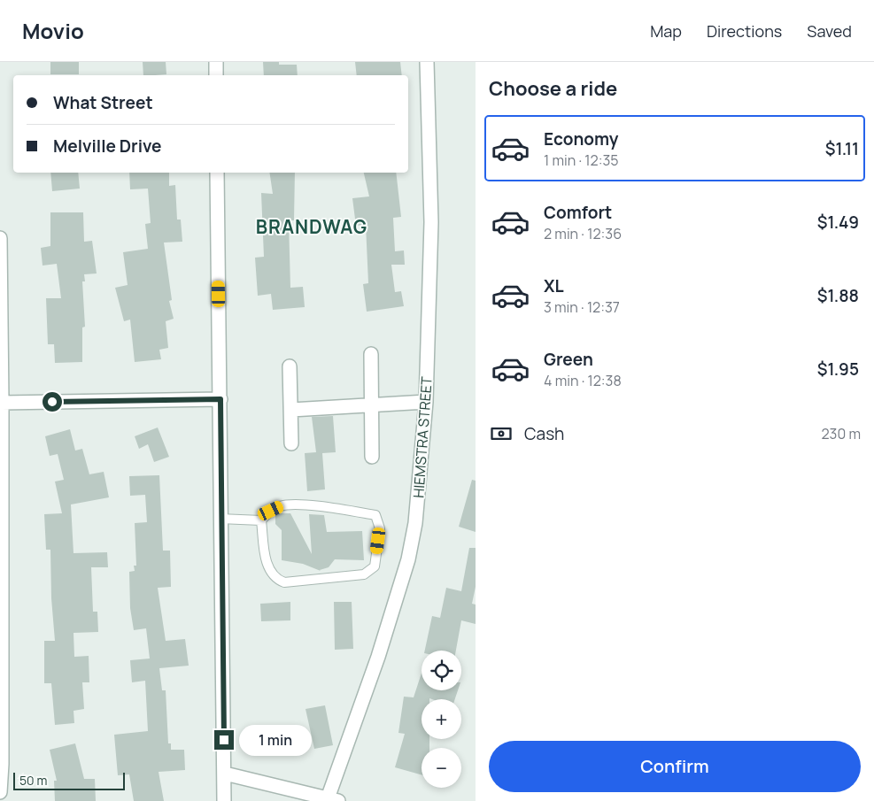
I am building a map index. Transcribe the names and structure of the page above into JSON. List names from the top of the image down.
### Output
{
  "streets": {
    "street": ["HIEMSTRA STREET"]
  },
  "districts": ["BRANDWAG"],
  "scale_bar": "50 m",
  "page": {
    "header": "Movio",
    "nav": ["Map", "Directions", "Saved"],
    "heading": "Choose a ride",
    "banner": ["What Street", "Melville Drive"],
    "list": [
      {
        "name": "Economy",
        "note": "1 min · 12:35",
        "value": "$1.11"
      },
      {
        "name": "Comfort",
        "note": "2 min · 12:36",
        "value": "$1.49"
      },
      {
        "name": "XL",
        "note": "3 min · 12:37",
        "value": "$1.88"
      },
      {
        "name": "Green",
        "note": "4 min · 12:38",
        "value": "$1.95"
      }
    ],
    "pay": ["Cash", "230 m"],
    "map_buttons": ["+", "−"],
    "bubble": "1 min",
    "buttons": "Confirm",
    "scale": "50 m"
  }
}
